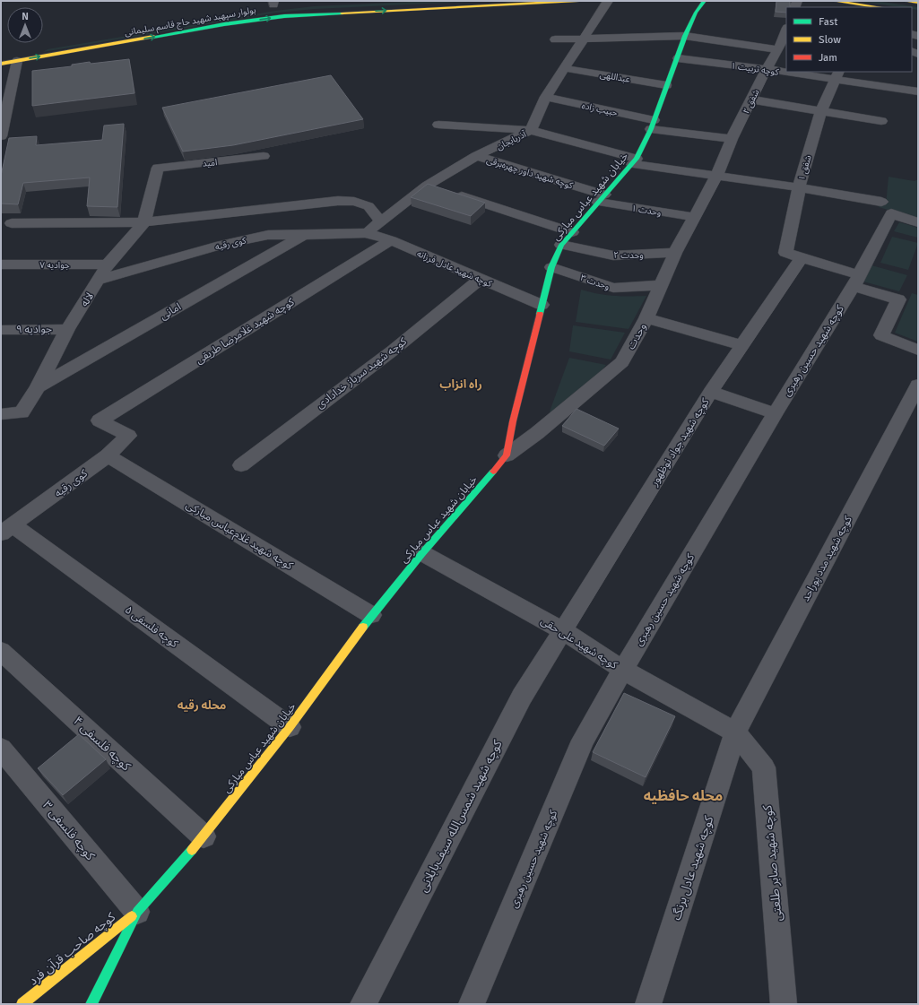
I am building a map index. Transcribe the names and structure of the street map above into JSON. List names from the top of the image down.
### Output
{
  "streets": {
    "street": [
      "بولوار سپهبد شهید حاج قاسم سلیمانی",
      "کوچه تربیت ۱",
      "عبداللهی",
      "شفق ۲",
      "حبیب زاده",
      "آذربایجان",
      "امید",
      "شفق ۱",
      "کوچه شهید داور چهره‌برقی",
      "خیابان شهید عباس مبارکی",
      "وحدت ۱",
      "کوی رقیه",
      "وحدت ۲",
      "جوادیه ۷",
      "کوچه شهید عادل فرزانه",
      "وحدت ۳",
      "لاله",
      "امانی",
      "جوادیه ۹",
      "کوچه شهید غلامرضا طریقی",
      "وحدت",
      "کوچه شهید حسین رهبری",
      "کوچه شهید سرباز خدادادی",
      "کوچه شهید جواد نوظهور",
      "کوچه شهید غلام‌عباس مبارکی",
      "کوچه شهید مدد پوراحد",
      "کوچه فلسفی ۵",
      "کوچه شهید علی حقی",
      "کوچه فلسفی ۴",
      "کوچه شهید شمس‌الله سیف‌بابلانی",
      "کوچه فلسفی ۳",
      "کوچه شهید صابر طلعتی",
      "کوچه شهید عادل برنگ",
      "کوچه صاحب قرآن فرد"
    ]
  },
  "crossings": [
    ["کوچه تربیت ۱", "شفق ۲"],
    ["کوچه تربیت ۱", "شفق ۱"],
    ["کوچه تربیت ۱", "خیابان شهید عباس مبارکی"],
    ["عبداللهی", "آذربایجان"],
    ["عبداللهی", "خیابان شهید عباس مبارکی"],
    ["شفق ۲", "حبیب زاده"],
    ["شفق ۲", "وحدت"],
    ["حبیب زاده", "آذربایجان"],
    ["حبیب زاده", "خیابان شهید عباس مبارکی"],
    ["آذربایجان", "کوچه شهید داور چهره‌برقی"],
    ["آذربایجان", "کوی رقیه"],
    ["آذربایجان", "کوچه شهید عادل فرزانه"],
    ["امید", "لاله"],
    ["شفق ۱", "کوچه شهید جواد نوظهور"],
    ["کوچه شهید داور چهره‌برقی", "خیابان شهید عباس مبارکی"],
    ["کوچه شهید داور چهره‌برقی", "وحدت ۱"],
    ["خیابان شهید عباس مبارکی", "وحدت ۱"],
    ["خیابان شهید عباس مبارکی", "وحدت ۲"],
    ["خیابان شهید عباس مبارکی", "کوچه شهید عادل فرزانه"],
    ["خیابان شهید عباس مبارکی", "وحدت ۳"],
    ["خیابان شهید عباس مبارکی", "وحدت"],
    ["خیابان شهید عباس مبارکی", "کوچه شهید غلام‌عباس مبارکی"],
    ["خیابان شهید عباس مبارکی", "کوچه فلسفی ۵"],
    ["خیابان شهید عباس مبارکی", "کوچه شهید علی حقی"],
    ["خیابان شهید عباس مبارکی", "کوچه فلسفی ۴"],
    ["خیابان شهید عباس مبارکی", "کوچه فلسفی ۳"],
    ["خیابان شهید عباس مبارکی", "کوچه صاحب قرآن فرد"],
    ["وحدت ۱", "وحدت"],
    ["کوی رقیه", "کوچه شهید عادل فرزانه"],
    ["کوی رقیه", "لاله"],
    ["کوی رقیه", "امانی"],
    ["کوی رقیه", "کوچه شهید غلامرضا طریقی"],
    ["کوی رقیه", "کوچه شهید غلام‌عباس مبارکی"],
    ["کوی رقیه", "کوچه فلسفی ۵"],
    ["وحدت ۲", "وحدت"],
    ["جوادیه ۷", "لاله"],
    ["کوچه شهید عادل فرزانه", "کوچه شهید غلامرضا طریقی"],
    ["کوچه شهید عادل فرزانه", "کوچه شهید سرباز خدادادی"],
    ["وحدت ۳", "وحدت"],
    ["لاله", "امانی"],
    ["لاله", "جوادیه ۹"],
    ["کوچه شهید حسین رهبری", "کوچه شهید علی حقی"],
    ["کوچه شهید جواد نوظهور", "کوچه شهید علی حقی"],
    ["کوچه شهید جواد نوظهور", "کوچه شهید شمس‌الله سیف‌بابلانی"],
    ["کوچه شهید مدد پوراحد", "کوچه شهید علی حقی"],
    ["کوچه شهید مدد پوراحد", "کوچه شهید صابر طلعتی"],
    ["کوچه شهید مدد پوراحد", "کوچه شهید عادل برنگ"],
    ["کوچه شهید علی حقی", "کوچه شهید شمس‌الله سیف‌بابلانی"],
    ["کوچه شهید علی حقی", "کوچه شهید صابر طلعتی"],
    ["کوچه شهید علی حقی", "کوچه شهید عادل برنگ"],
    ["کوچه فلسفی ۳", "کوچه صاحب قرآن فرد"],
    ["کوچه شهید صابر طلعتی", "کوچه شهید عادل برنگ"]
  ],
  "one_way": ["بولوار سپهبد شهید حاج قاسم سلیمانی"],
  "districts": ["راه انزاب", "محله رقیه", "محله حافظیه"],
  "legend": ["Fast", "Slow", "Jam"],
  "north": "top"
}
